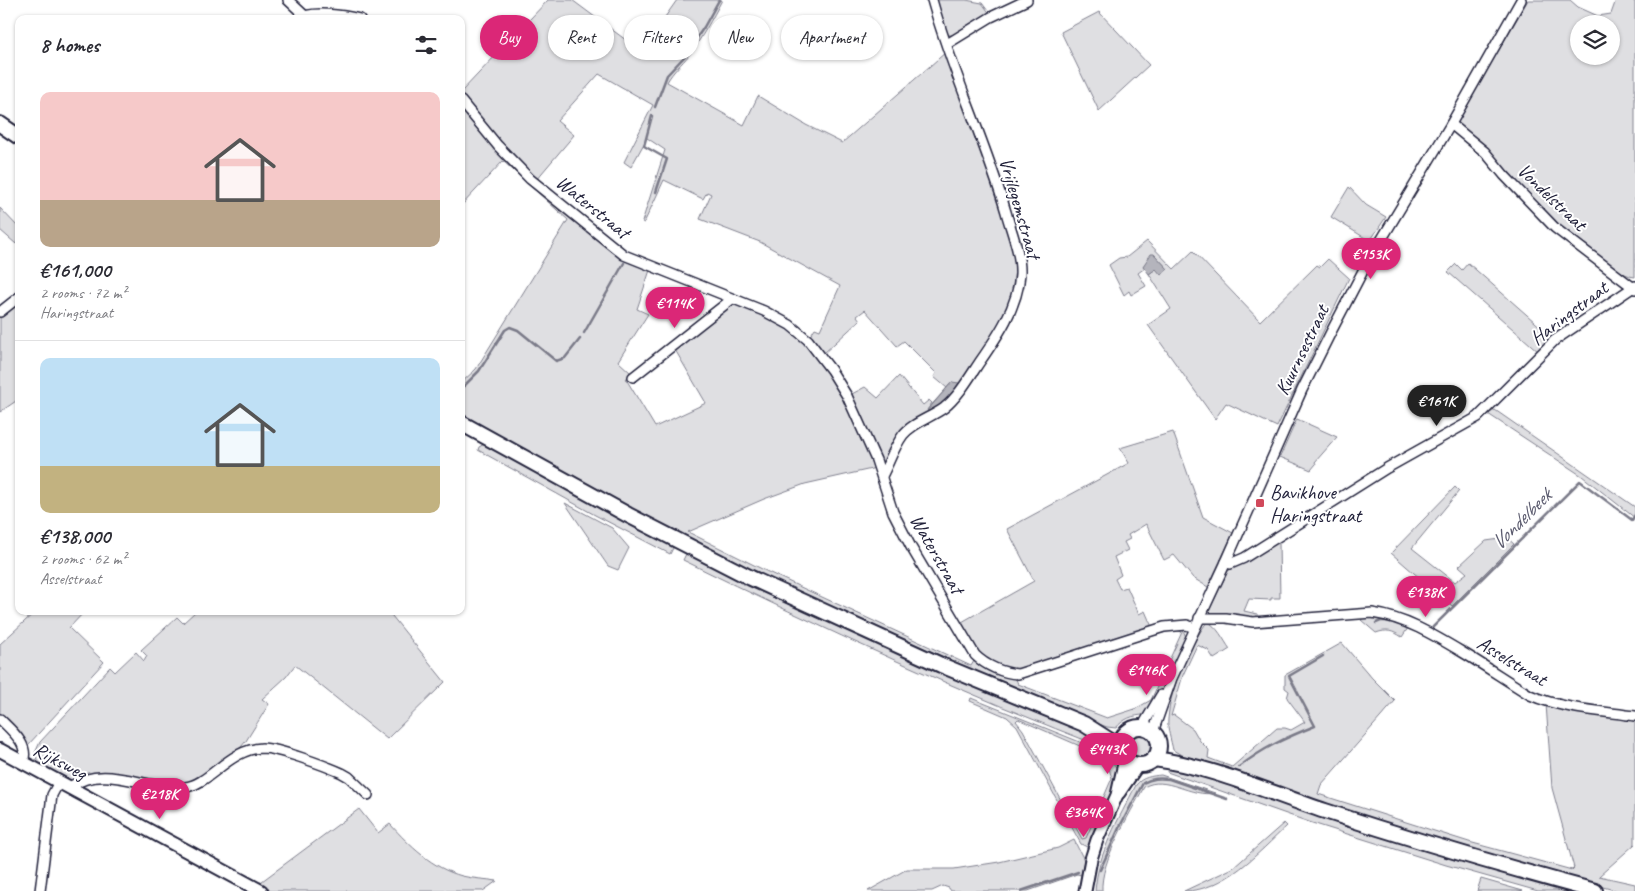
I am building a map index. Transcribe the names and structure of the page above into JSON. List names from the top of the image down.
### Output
{
  "streets": {
    "main road": ["Rijksweg"],
    "street": [
      "Vondelstraat",
      "Waterstraat",
      "Vrijlegemstraat",
      "Haringstraat",
      "Kuurnsestraat",
      "Asselstraat"
    ]
  },
  "crossings": [
    ["Vondelstraat", "Haringstraat"],
    ["Vondelstraat", "Kuurnsestraat"],
    ["Waterstraat", "Vrijlegemstraat"],
    ["Waterstraat", "Kuurnsestraat"],
    ["Haringstraat", "Kuurnsestraat"],
    ["Kuurnsestraat", "Asselstraat"]
  ],
  "water": ["Vondelbeek"],
  "places": {
    "transit": ["Bavikhove Haringstraat"]
  },
  "page": {
    "chip": [
      "Buy",
      "Rent",
      "Filters",
      "New",
      "Apartment"
    ],
    "heading": "8 homes",
    "list": [
      {
        "name": "€161,000",
        "note": "2 rooms · 72 m² · Haringstraat"
      },
      {
        "name": "€138,000",
        "note": "2 rooms · 62 m² · Asselstraat"
      }
    ],
    "price": [
      "€153K",
      "€114K",
      "€161K",
      "€138K",
      "€146K",
      "€443K",
      "€218K",
      "€364K"
    ]
  }
}
